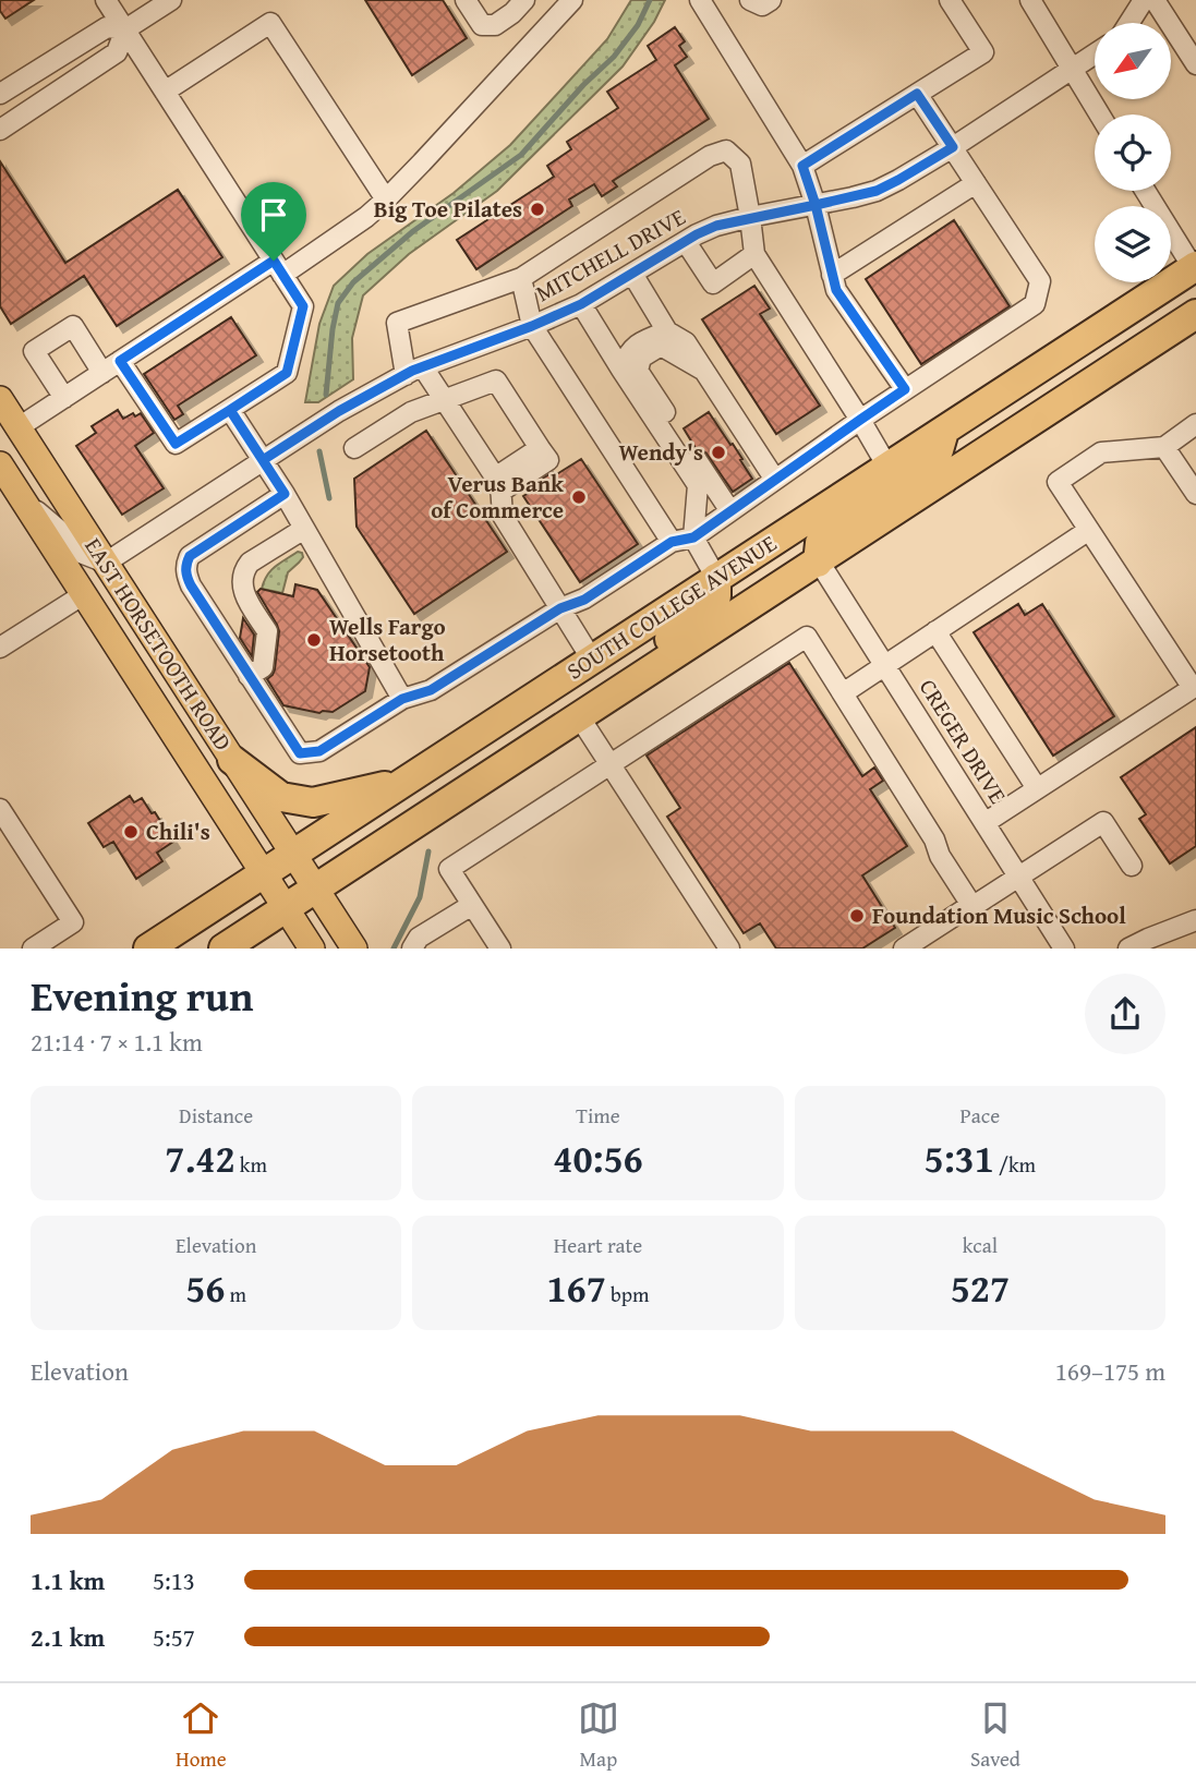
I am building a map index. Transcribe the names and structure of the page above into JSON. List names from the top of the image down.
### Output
{
  "streets": {
    "highway": ["SOUTH COLLEGE AVENUE"],
    "main road": ["EAST HORSETOOTH ROAD"],
    "street": ["MITCHELL DRIVE", "CREGER DRIVE"]
  },
  "crossings": [
    ["MITCHELL DRIVE", "EAST HORSETOOTH ROAD"],
    ["SOUTH COLLEGE AVENUE", "EAST HORSETOOTH ROAD"],
    ["SOUTH COLLEGE AVENUE", "CREGER DRIVE"]
  ],
  "places": [
    "Big Toe Pilates",
    "Wendy's",
    "Verus Bank of Commerce",
    "Wells Fargo Horsetooth",
    "Chili's",
    "Foundation Music School"
  ],
  "north": "bottom left",
  "page": {
    "heading": ["Evening run", "21:14 · 7 × 1.1 km"],
    "stats": [
      ["Distance", "7.42 km"],
      ["Time", "40:56"],
      ["Pace", "5:31 /km"],
      ["Elevation", "56 m"],
      ["Heart rate", "167 bpm"],
      ["kcal", "527"]
    ],
    "chart": ["Elevation", "169–175 m"],
    "list": [
      {
        "name": "1.1 km",
        "note": "5:13"
      },
      {
        "name": "2.1 km",
        "note": "5:57"
      }
    ],
    "tabs": ["Home", "Map", "Saved"]
  }
}
